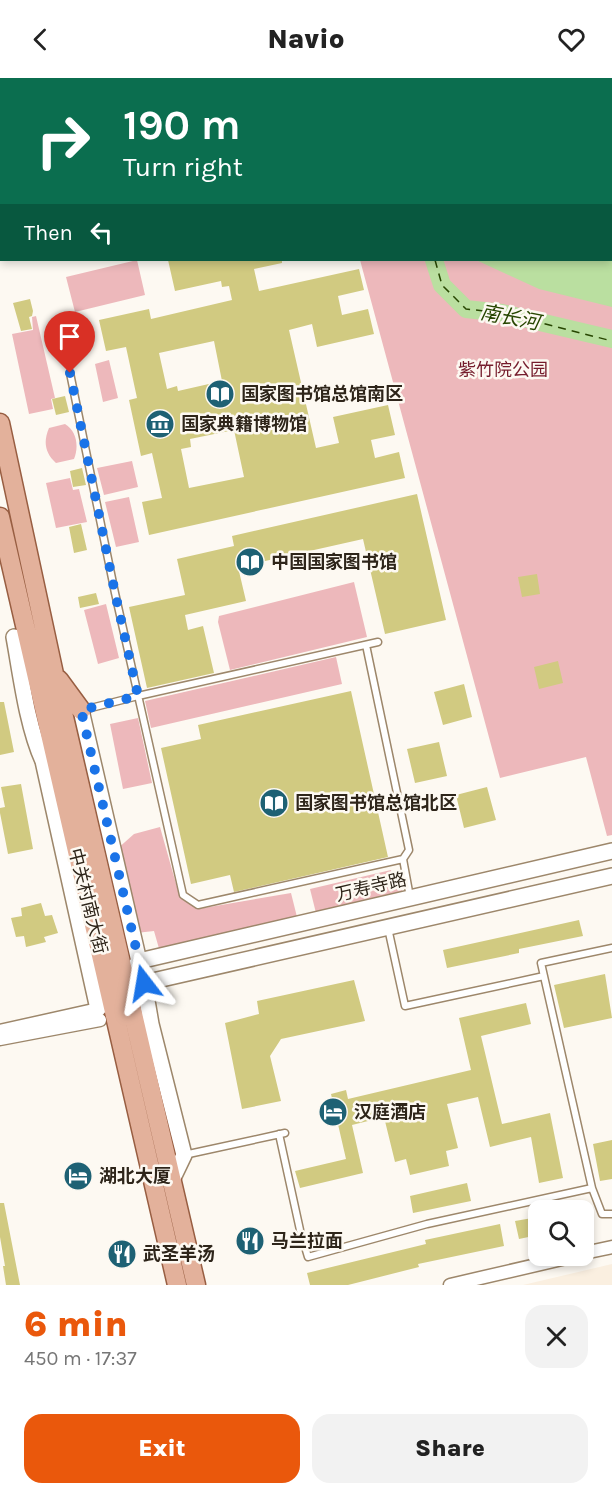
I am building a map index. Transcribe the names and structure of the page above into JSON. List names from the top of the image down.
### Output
{
  "streets": {
    "main road": ["中关村南大街"],
    "street": ["万寿寺路"]
  },
  "crossings": [
    ["万寿寺路", "中关村南大街"]
  ],
  "water": ["南长河"],
  "parks": ["紫竹院公园"],
  "places": {
    "library": ["国家图书馆总馆南区", "中国国家图书馆", "国家图书馆总馆北区"],
    "museum": ["国家典籍博物馆"],
    "hotel": ["汉庭酒店", "湖北大厦"],
    "restaurant": ["马兰拉面", "武圣羊汤"]
  },
  "page": {
    "header": "Navio",
    "turn": ["190 m", "Turn right"],
    "then": "Then",
    "heading": ["6 min", "450 m · 17:37"],
    "buttons": ["Exit", "Share"]
  }
}
